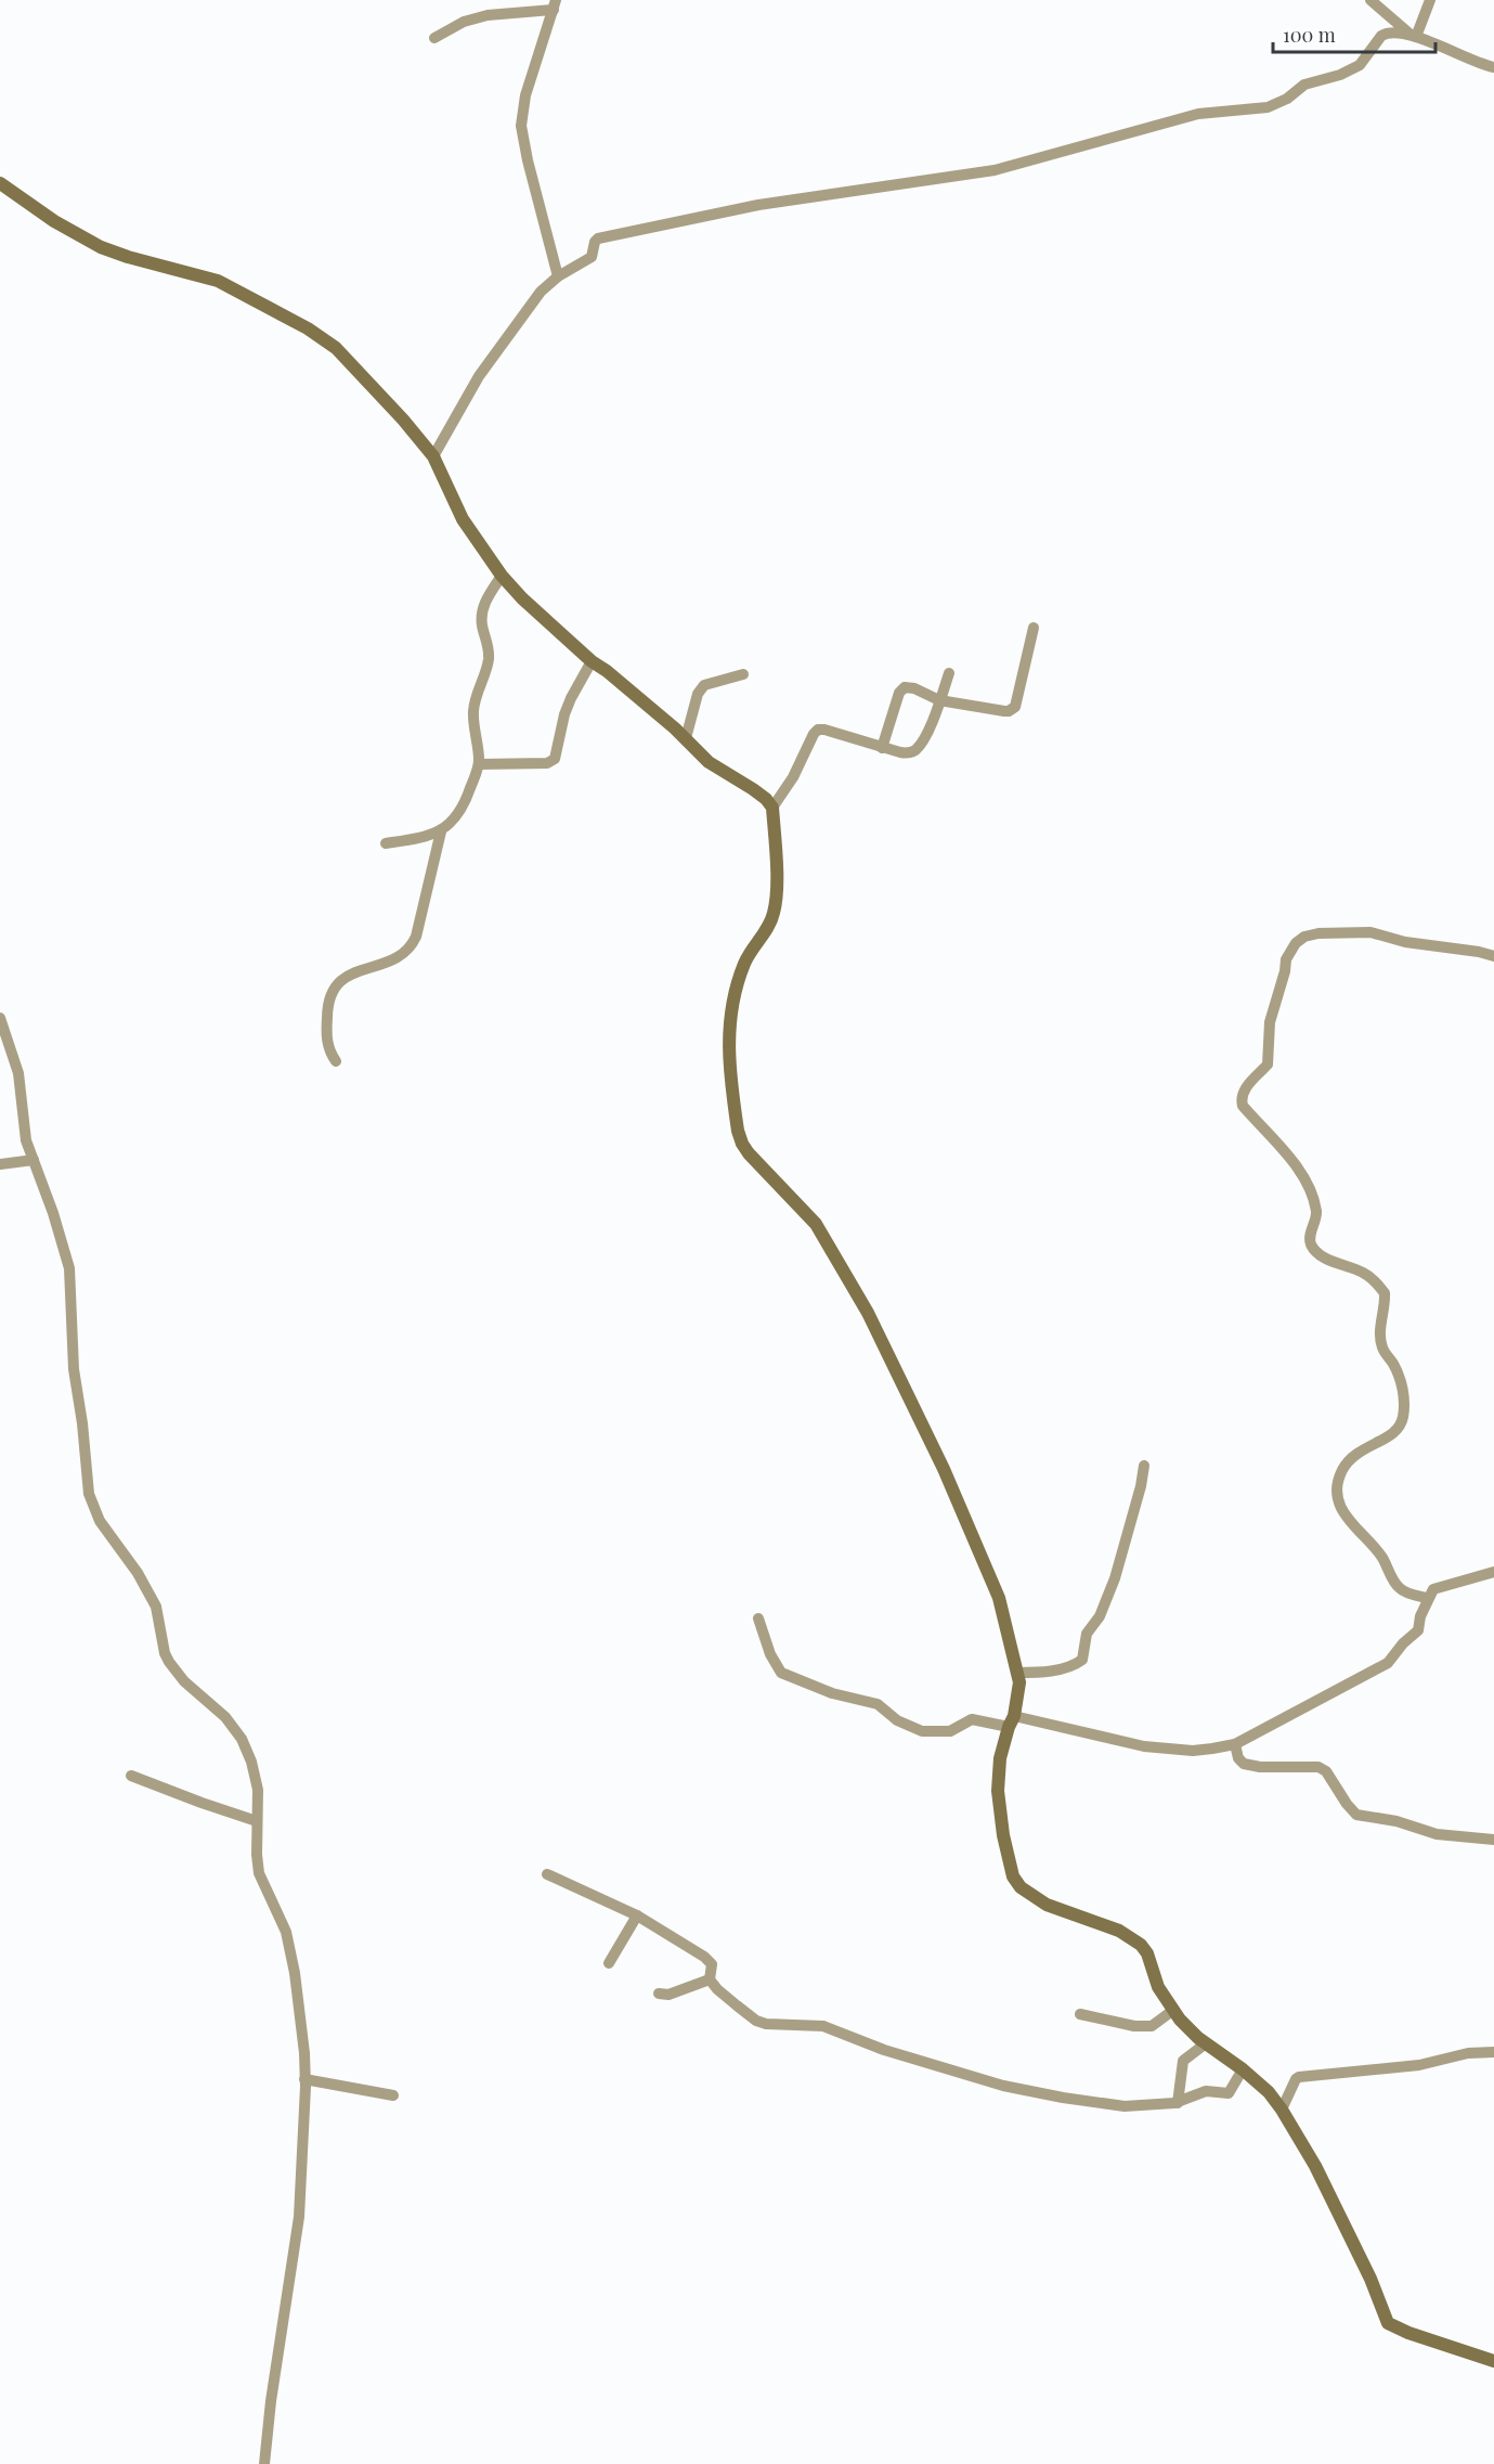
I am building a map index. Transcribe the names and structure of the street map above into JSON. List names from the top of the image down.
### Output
{
  "scale_bar": "100 m"
}
